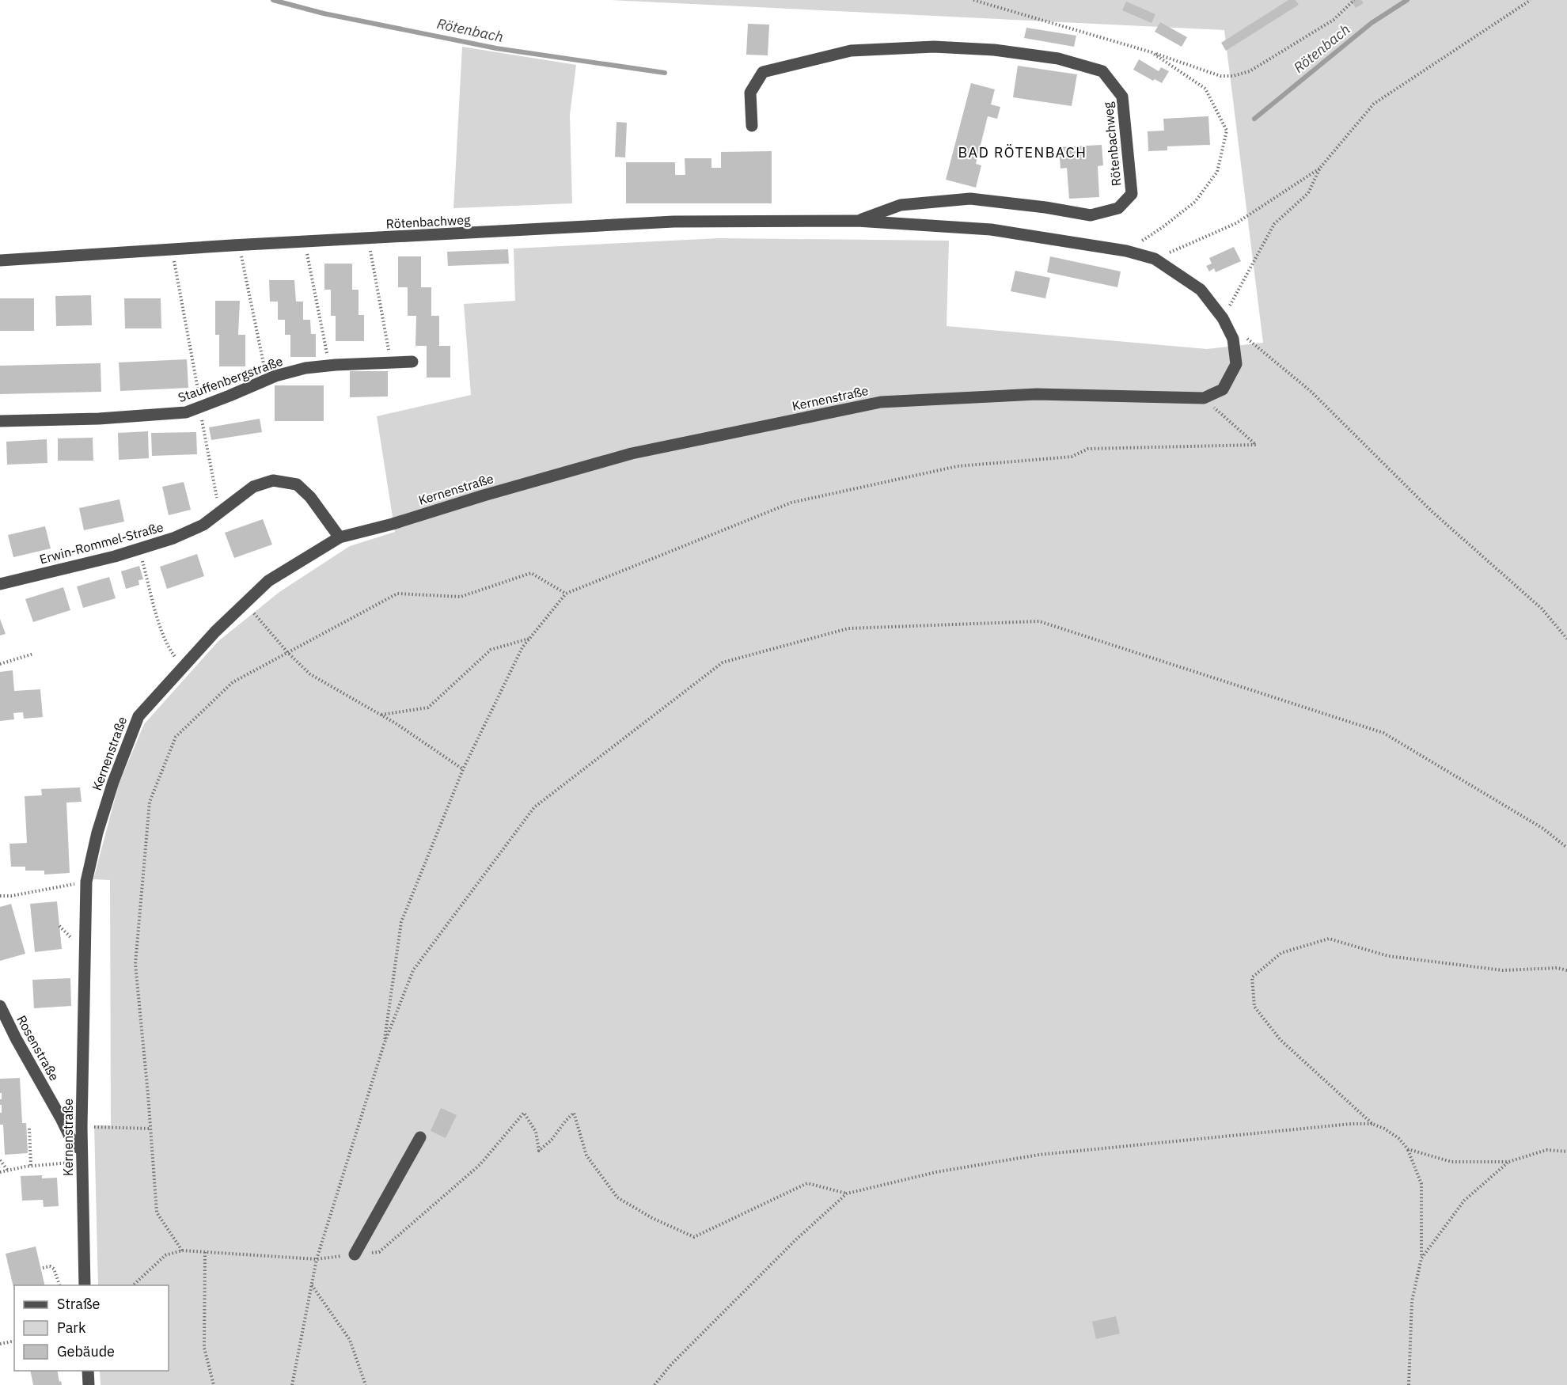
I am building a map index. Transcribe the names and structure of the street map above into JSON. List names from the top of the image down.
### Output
{
  "streets": {
    "street": [
      "Rötenbachweg",
      "Stauffenbergstraße",
      "Kernenstraße",
      "Erwin-Rommel-Straße",
      "Rosenstraße"
    ]
  },
  "crossings": [
    ["Kernenstraße", "Erwin-Rommel-Straße"],
    ["Kernenstraße", "Rosenstraße"]
  ],
  "districts": ["BAD RÖTENBACH"],
  "water": ["Rötenbach"],
  "legend": ["Straße", "Park", "Gebäude"]
}
